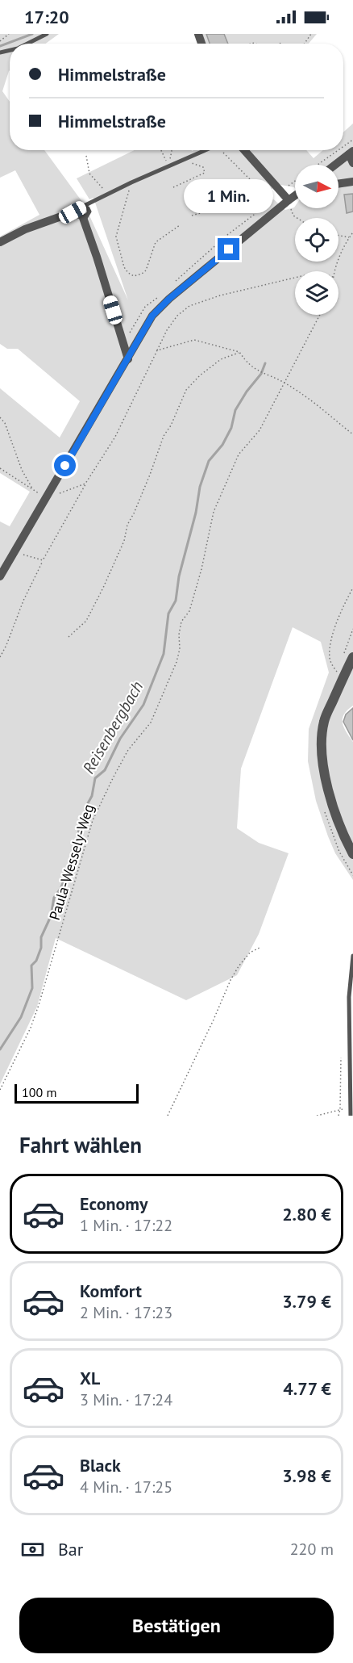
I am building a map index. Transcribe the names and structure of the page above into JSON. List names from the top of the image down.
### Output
{
  "streets": {
    "path": ["Paula-Wessely-Weg"]
  },
  "water": ["Reisenbergbach"],
  "scale_bar": "100 m",
  "north": "right",
  "page": {
    "status": "17:20",
    "banner": ["Himmelstraße", "Himmelstraße"],
    "bubble": "1 Min.",
    "scale": "100 m",
    "heading": "Fahrt wählen",
    "list": [
      {
        "name": "Economy",
        "note": "1 Min. · 17:22",
        "value": "2.80 €"
      },
      {
        "name": "Komfort",
        "note": "2 Min. · 17:23",
        "value": "3.79 €"
      },
      {
        "name": "XL",
        "note": "3 Min. · 17:24",
        "value": "4.77 €"
      },
      {
        "name": "Black",
        "note": "4 Min. · 17:25",
        "value": "3.98 €"
      }
    ],
    "pay": ["Bar", "220 m"],
    "buttons": "Bestätigen"
  }
}
